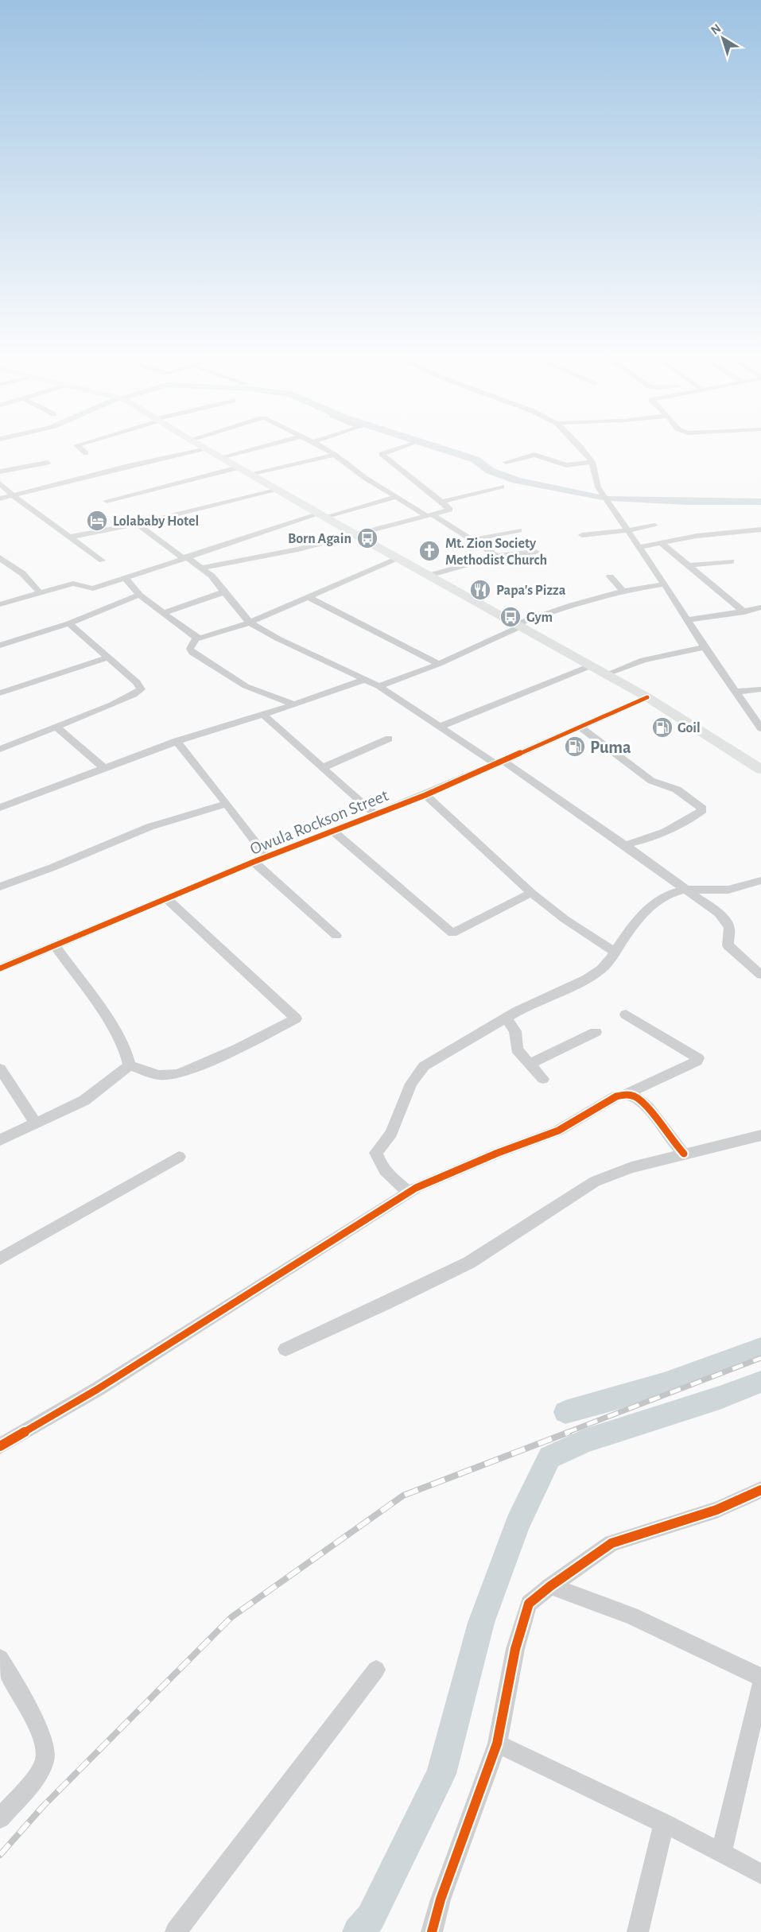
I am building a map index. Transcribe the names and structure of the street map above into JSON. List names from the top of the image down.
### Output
{
  "streets": {
    "street": ["Owula Rockson Street"]
  },
  "places": {
    "hotel": ["Lolababy Hotel"],
    "bus stop": ["Born Again", "Gym"],
    "church": ["Mt. Zion Society Methodist Church"],
    "restaurant": ["Papa's Pizza"],
    "fuel station": ["Goil", "Puma"]
  },
  "north": "top left"
}
